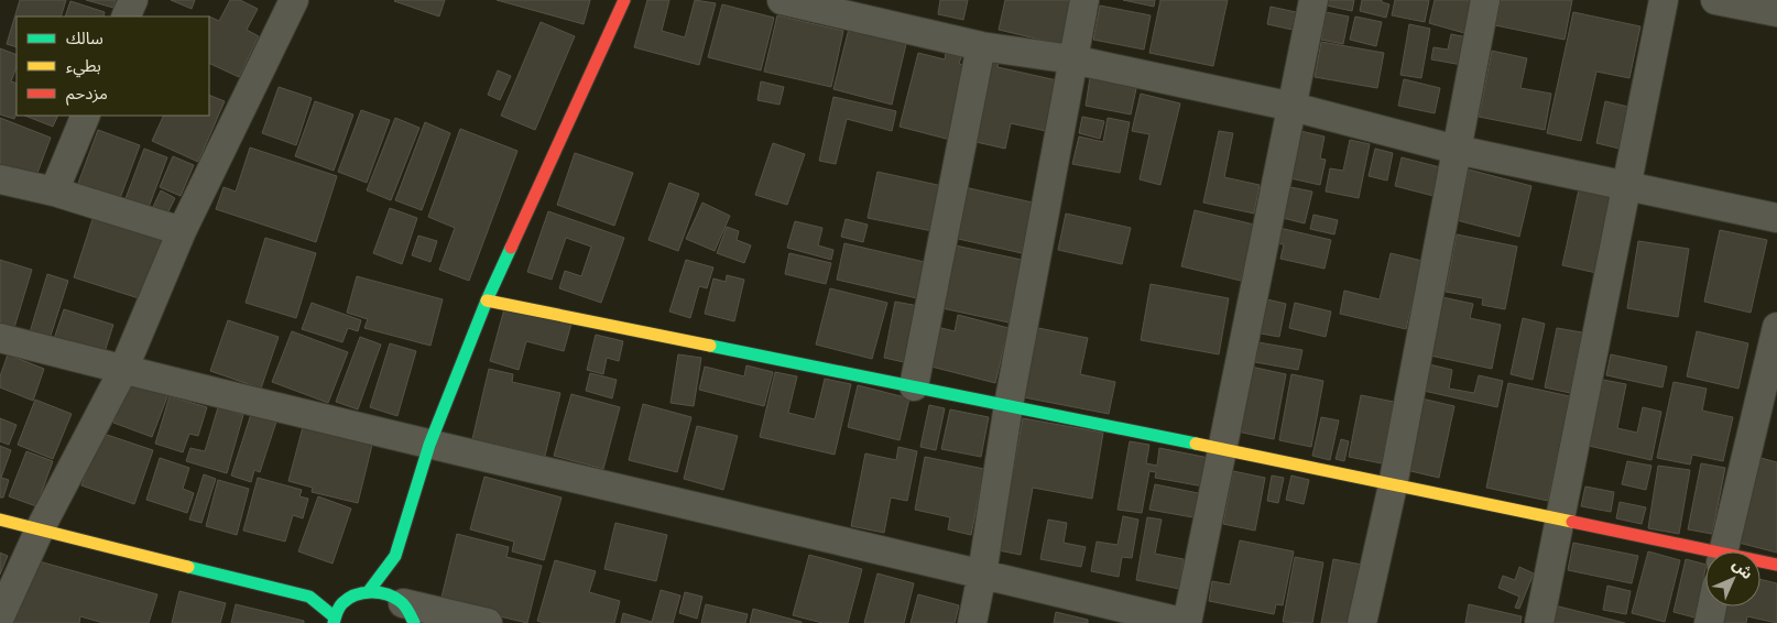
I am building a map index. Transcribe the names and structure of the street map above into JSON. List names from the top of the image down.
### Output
{
  "legend": ["سالك", "بطيء", "مزدحم"],
  "north": "top right"
}
